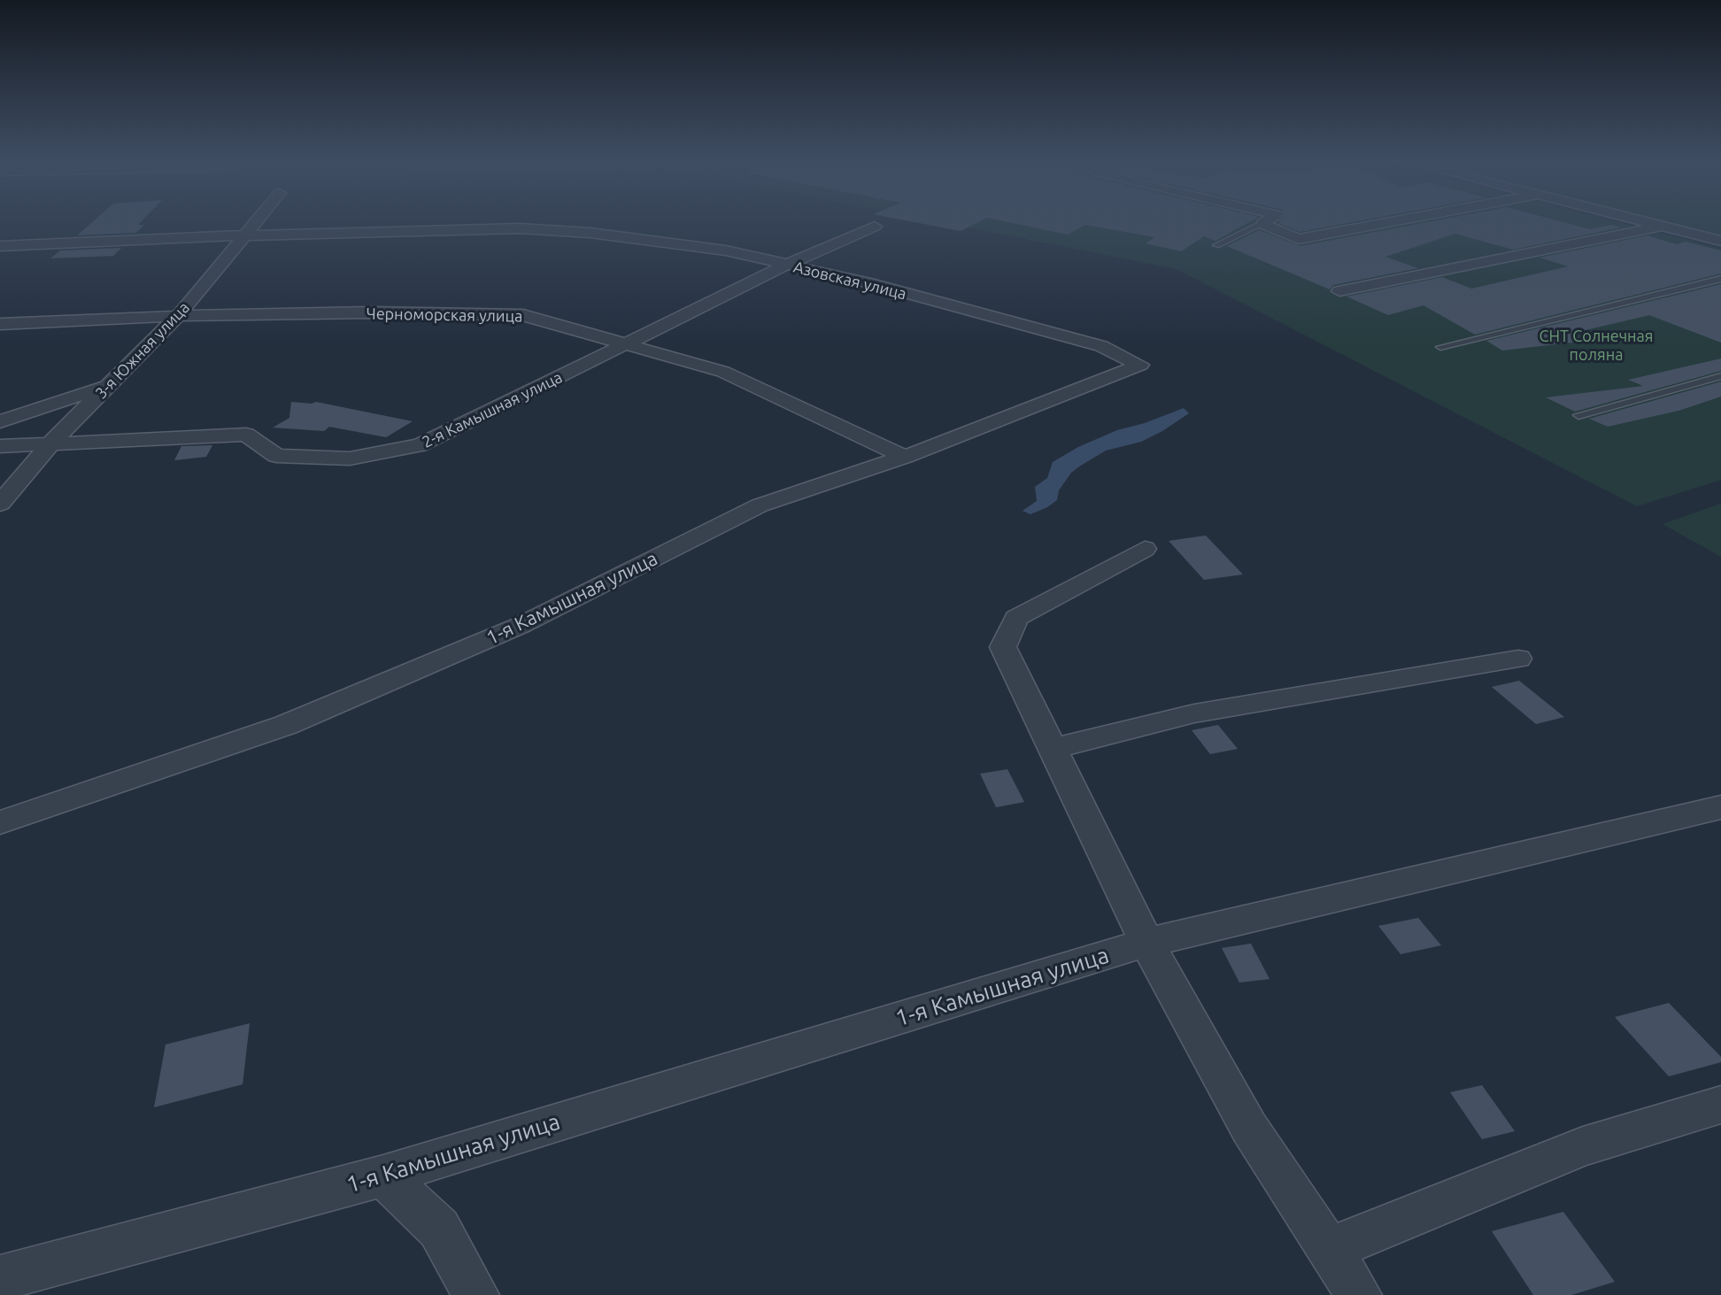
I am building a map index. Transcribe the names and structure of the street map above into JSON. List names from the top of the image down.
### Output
{
  "streets": {
    "street": [
      "Азовская улица",
      "Черноморская улица",
      "3-я Южная улица",
      "2-я Камышная улица",
      "1-я Камышная улица"
    ]
  },
  "crossings": [
    ["Азовская улица", "3-я Южная улица"],
    ["Азовская улица", "2-я Камышная улица"],
    ["Азовская улица", "1-я Камышная улица"],
    ["Черноморская улица", "3-я Южная улица"],
    ["Черноморская улица", "2-я Камышная улица"],
    ["Черноморская улица", "1-я Камышная улица"],
    ["3-я Южная улица", "2-я Камышная улица"]
  ],
  "parks": ["СНТ Солнечная поляна"]
}
